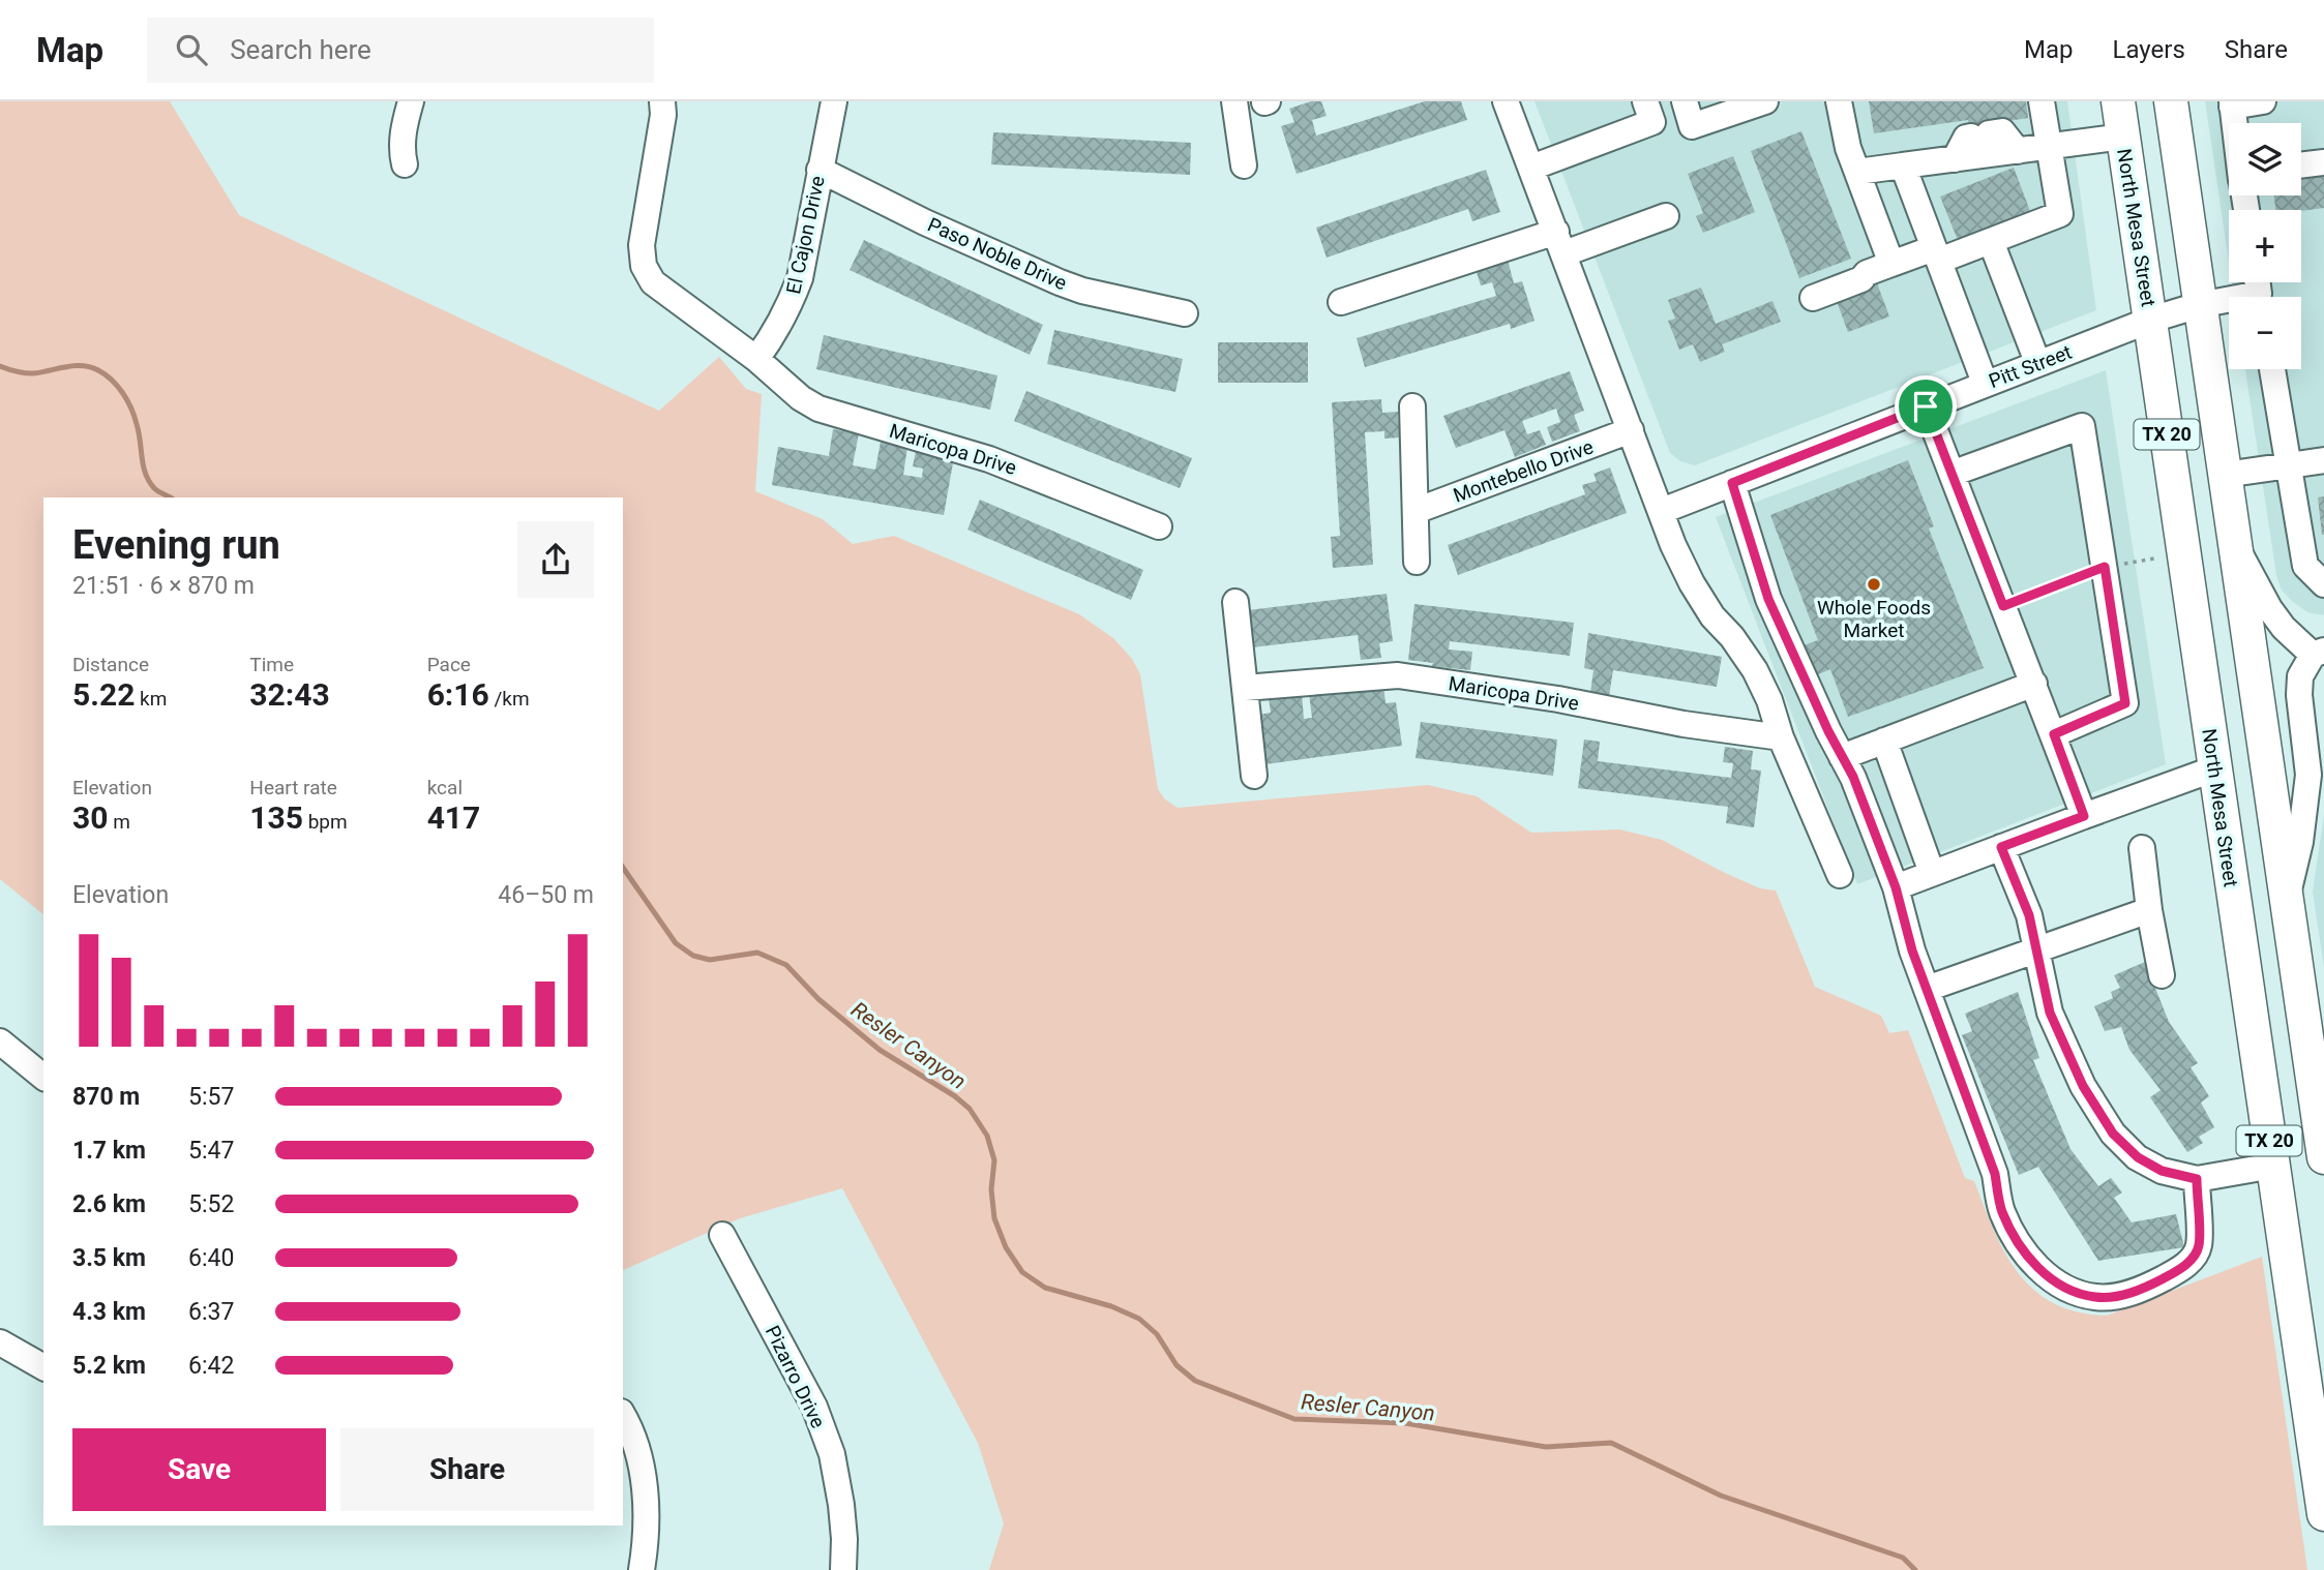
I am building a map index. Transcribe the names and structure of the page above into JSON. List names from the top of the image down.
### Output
{
  "streets": {
    "main road": ["North Mesa Street", "TX 20"],
    "street": [
      "El Cajon Drive",
      "Paso Noble Drive",
      "Pitt Street",
      "Maricopa Drive",
      "Montebello Drive",
      "Pizarro Drive"
    ]
  },
  "crossings": [
    ["North Mesa Street", "Pitt Street"],
    ["El Cajon Drive", "Paso Noble Drive"],
    ["El Cajon Drive", "Maricopa Drive"],
    ["Pitt Street", "TX 20"]
  ],
  "water": ["Resler Canyon"],
  "places": ["Whole Foods Market"],
  "page": {
    "header": "Map",
    "search": "Search here",
    "nav": ["Map", "Layers", "Share"],
    "map_buttons": ["+", "−"],
    "heading": ["Evening run", "21:51 · 6 × 870 m"],
    "stats": [
      ["Distance", "5.22 km"],
      ["Time", "32:43"],
      ["Pace", "6:16 /km"],
      ["Elevation", "30 m"],
      ["Heart rate", "135 bpm"],
      ["kcal", "417"]
    ],
    "chart": ["Elevation", "46–50 m"],
    "list": [
      {
        "name": "870 m",
        "note": "5:57"
      },
      {
        "name": "1.7 km",
        "note": "5:47"
      },
      {
        "name": "2.6 km",
        "note": "5:52"
      },
      {
        "name": "3.5 km",
        "note": "6:40"
      },
      {
        "name": "4.3 km",
        "note": "6:37"
      },
      {
        "name": "5.2 km",
        "note": "6:42"
      }
    ],
    "buttons": ["Save", "Share"]
  }
}
